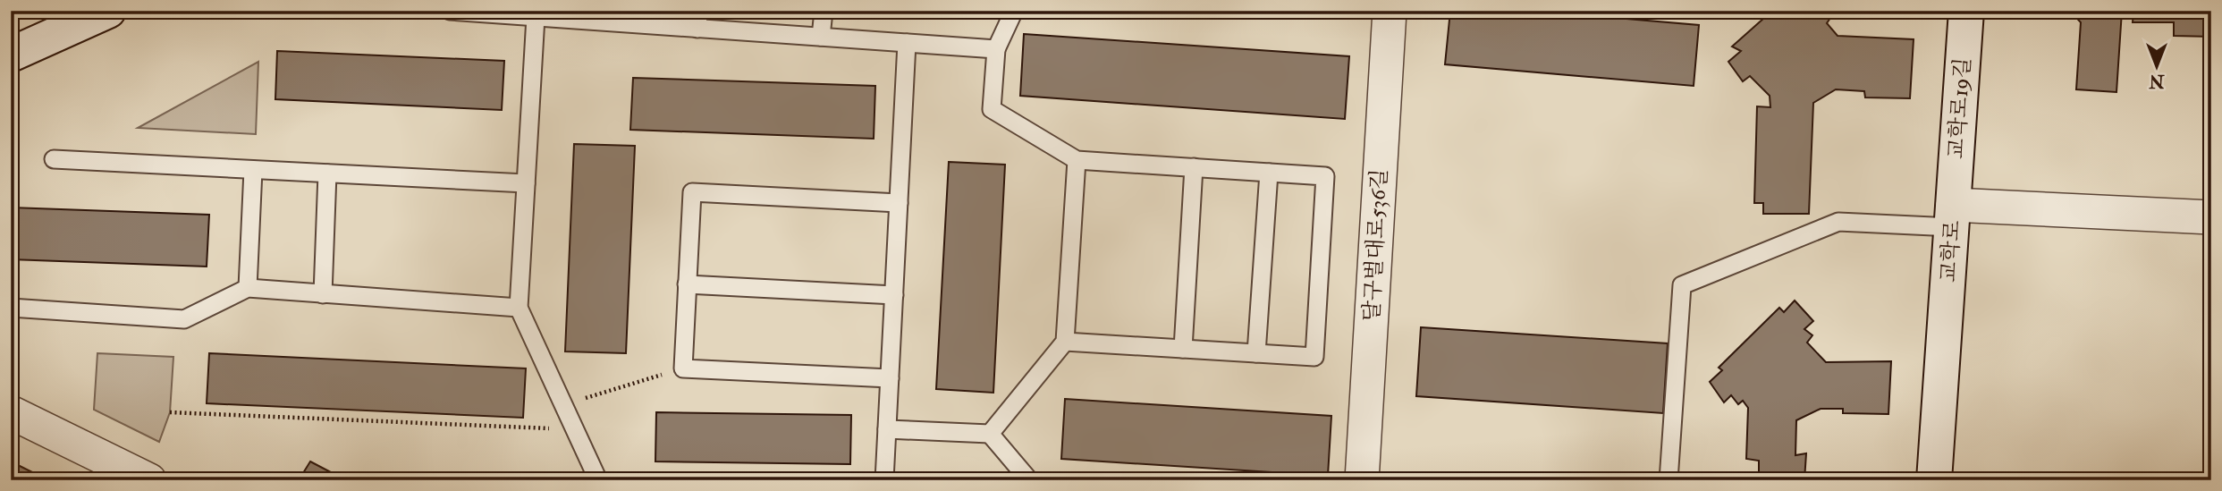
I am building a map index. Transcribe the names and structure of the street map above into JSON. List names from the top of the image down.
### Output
{
  "streets": {
    "street": ["교학로19길", "달구벌대로536길", "교학로"]
  },
  "crossings": [
    ["교학로19길", "교학로"]
  ],
  "north": "bottom"
}
